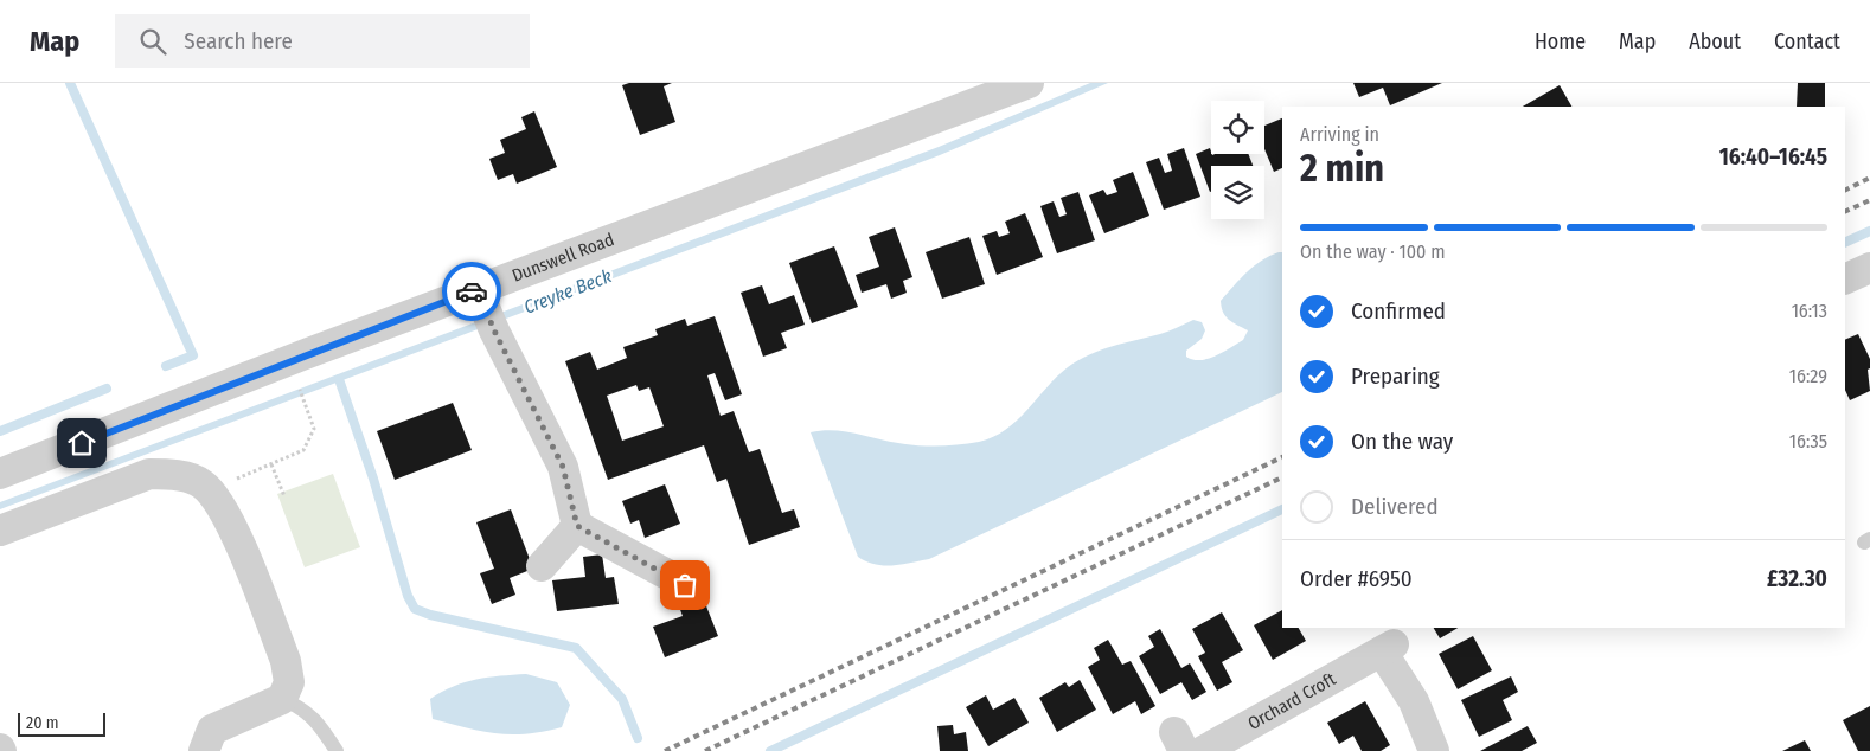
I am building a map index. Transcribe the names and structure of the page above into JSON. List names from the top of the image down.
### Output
{
  "streets": {
    "street": ["Dunswell Road", "Orchard Croft"]
  },
  "water": ["Creyke Beck"],
  "scale_bar": "20 m",
  "page": {
    "header": "Map",
    "search": "Search here",
    "nav": [
      "Home",
      "Map",
      "About",
      "Contact"
    ],
    "heading": ["2 min", "Arriving in", "16:40–16:45"],
    "panel": ["Order #6950", "£32.30"],
    "bar": "On the way · 100 m",
    "list": [
      ["Confirmed", "16:13"],
      ["Preparing", "16:29"],
      ["On the way", "16:35"],
      "Delivered"
    ],
    "scale": "20 m"
  }
}
